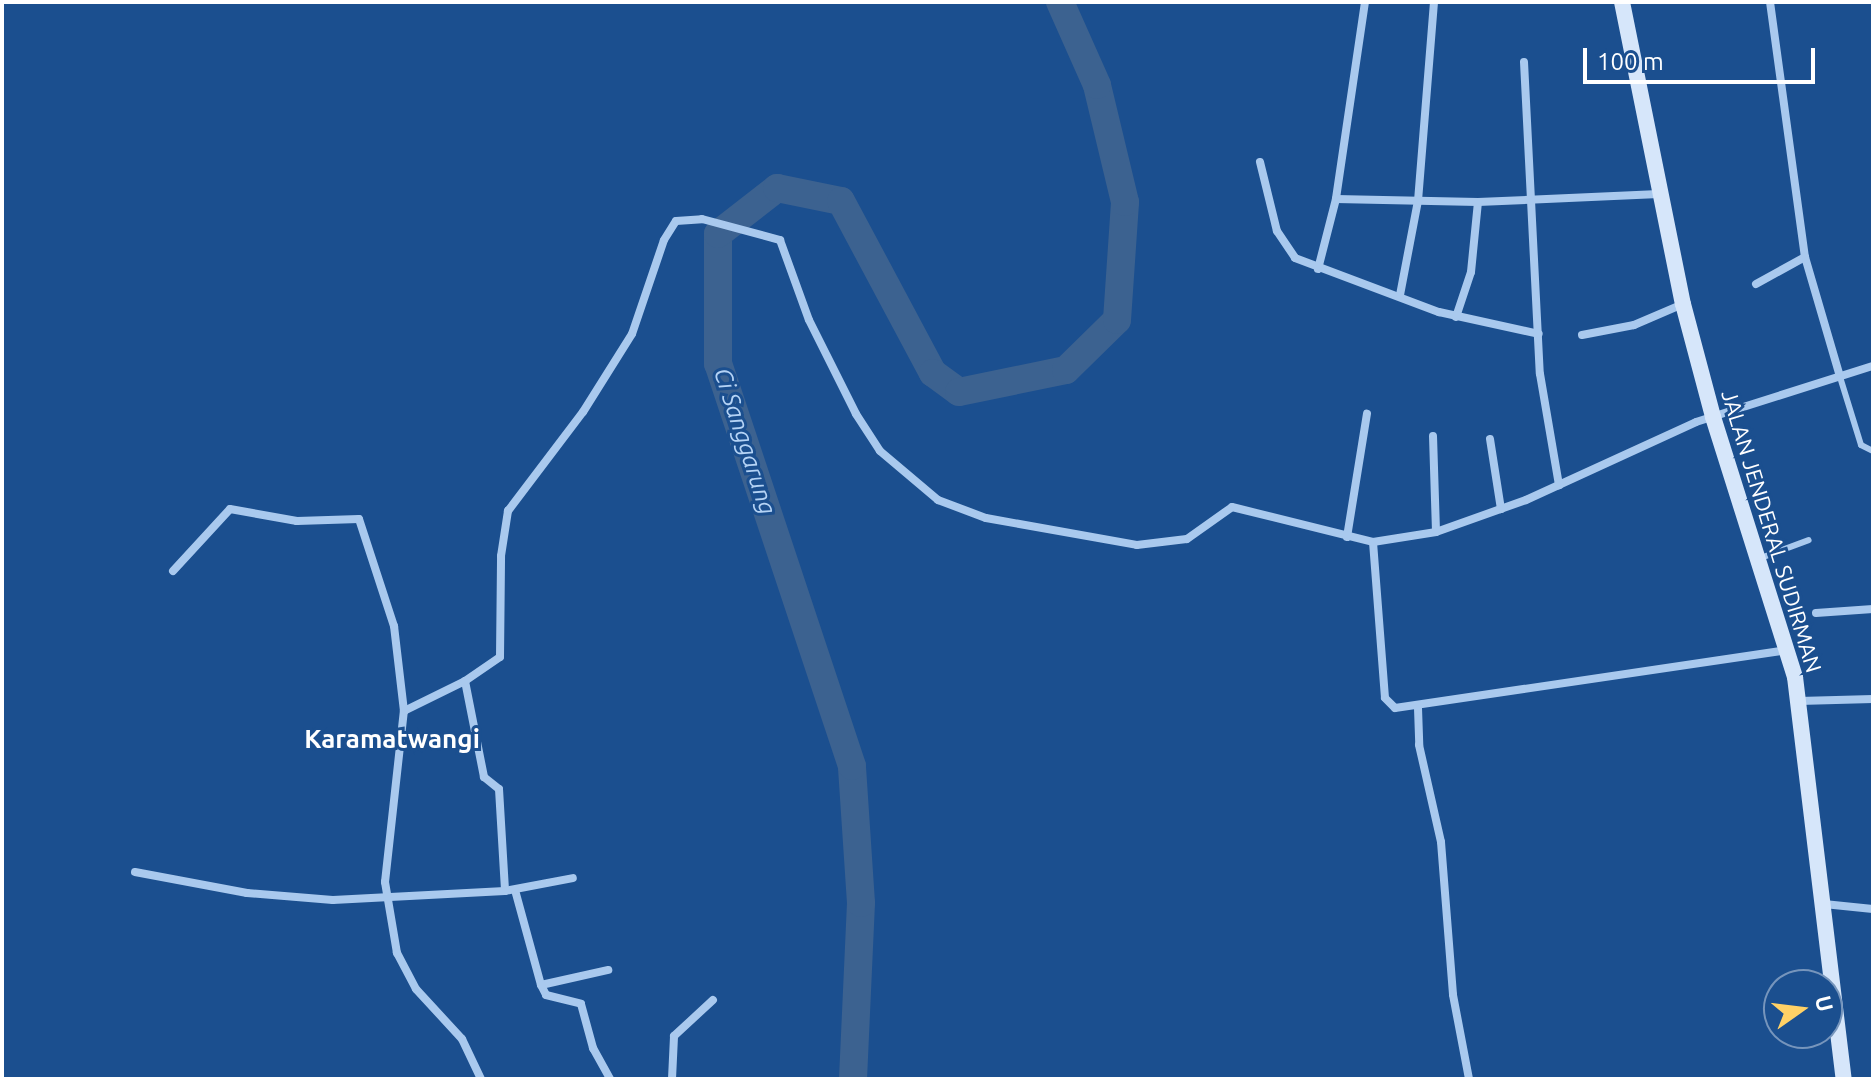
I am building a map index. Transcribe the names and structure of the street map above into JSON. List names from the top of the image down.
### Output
{
  "streets": {
    "main road": ["JALAN JENDERAL SUDIRMAN"]
  },
  "districts": ["Karamatwangi"],
  "water": ["Ci Sanggarung"],
  "scale_bar": "100 m",
  "north": "right"
}
